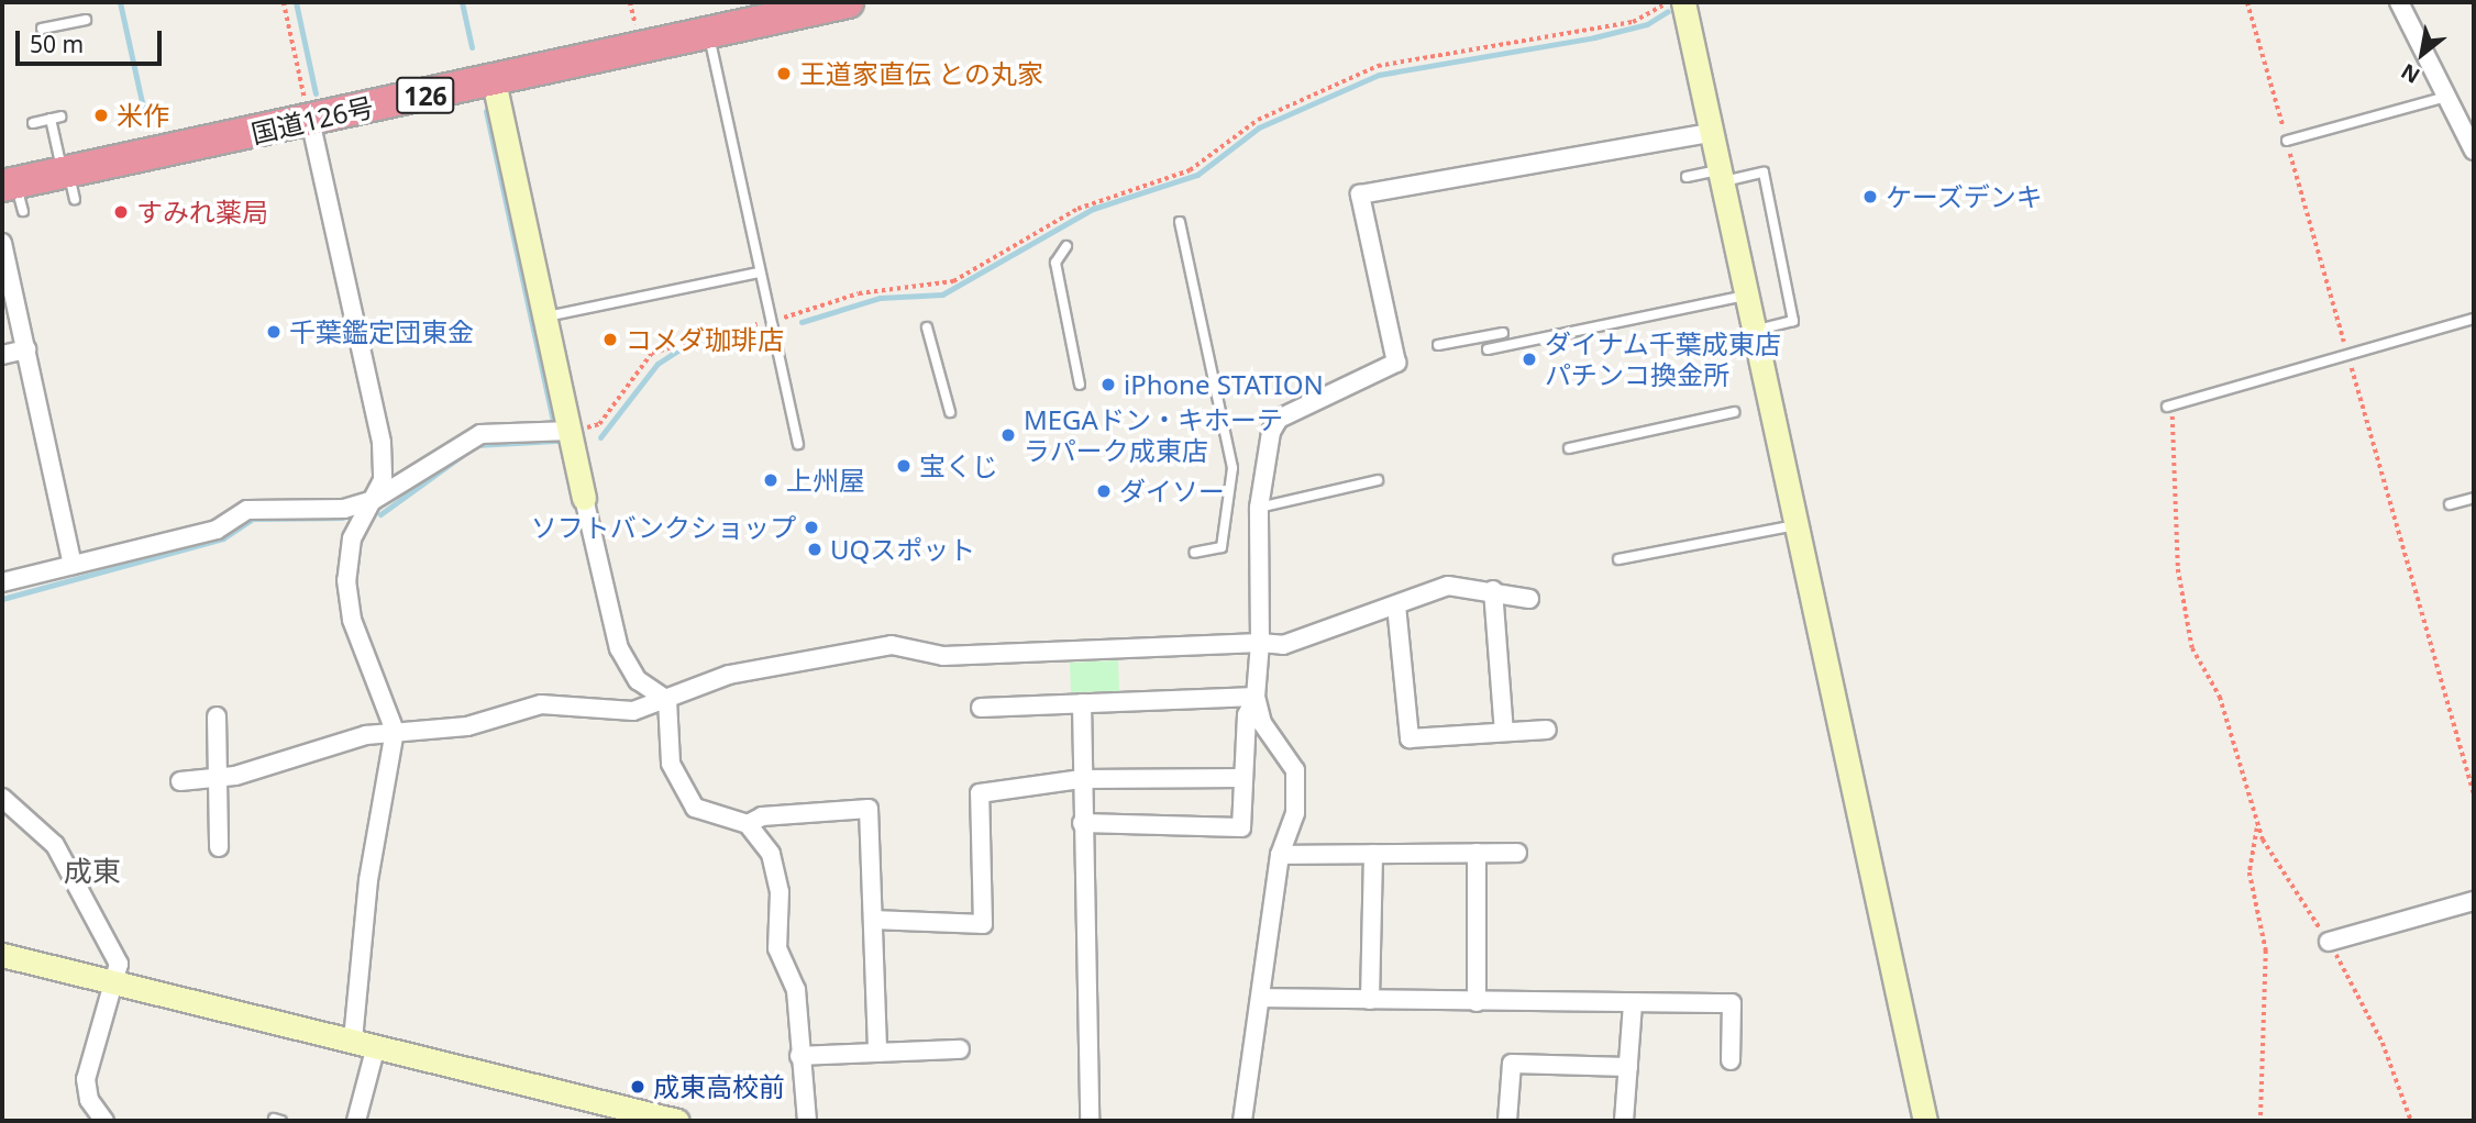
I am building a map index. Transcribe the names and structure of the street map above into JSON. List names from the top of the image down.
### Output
{
  "streets": {
    "highway": ["126", "国道126号"]
  },
  "districts": ["成東"],
  "places": [
    "王道家直伝 との丸家",
    "米作",
    "ケーズデンキ",
    "すみれ薬局",
    "千葉鑑定団東金",
    "コメダ珈琲店",
    "ダイナム千葉成東店 パチンコ換金所",
    "iPhone STATION",
    "MEGAドン・キホーテ ラパーク成東店",
    "宝くじ",
    "上州屋",
    "ダイソー",
    "ソフトバンクショップ",
    "UQスポット",
    "成東高校前"
  ],
  "scale_bar": "50 m",
  "north": "bottom left"
}
